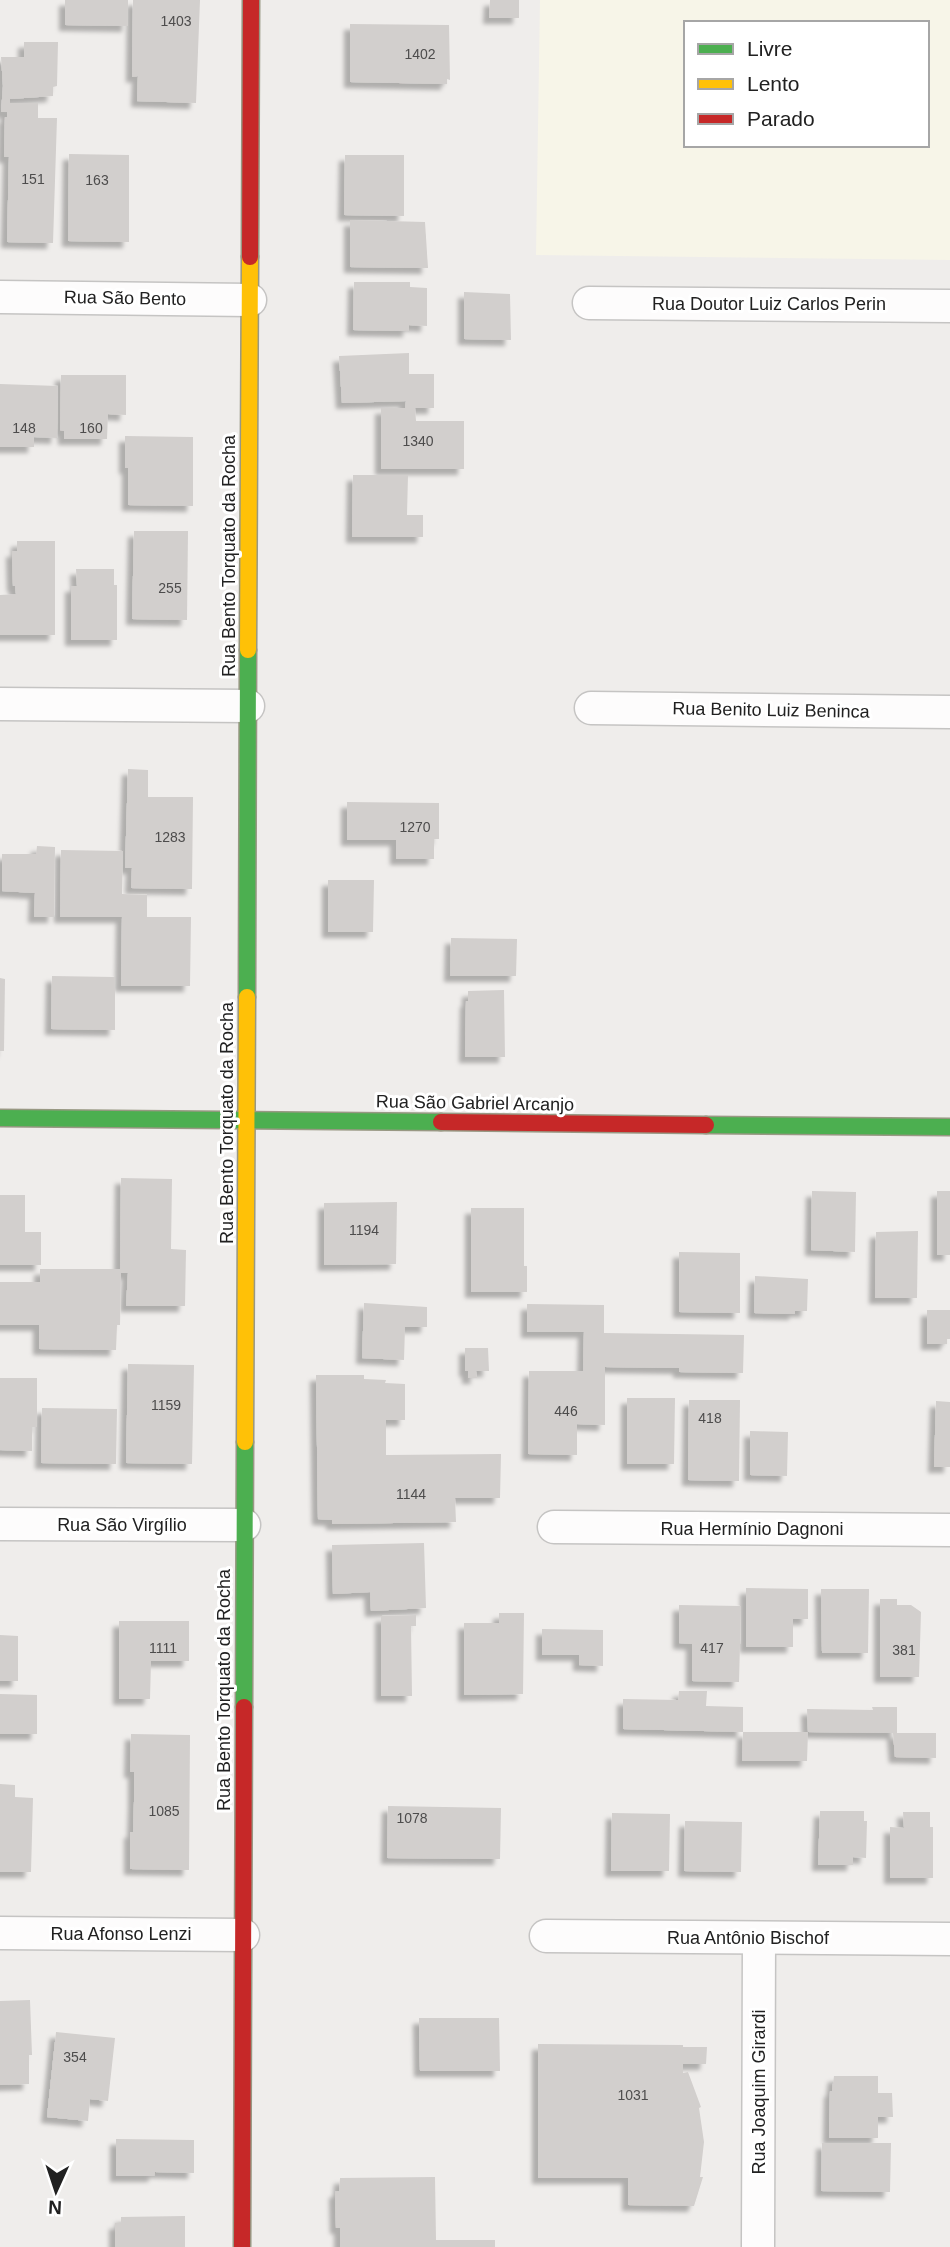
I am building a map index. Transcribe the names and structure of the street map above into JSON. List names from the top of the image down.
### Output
{
  "streets": {
    "street": [
      "Rua São Bento",
      "Rua Doutor Luiz Carlos Perin",
      "Rua Bento Torquato da Rocha",
      "Rua Benito Luiz Beninca",
      "Rua São Gabriel Arcanjo",
      "Rua São Virgílio",
      "Rua Hermínio Dagnoni",
      "Rua Afonso Lenzi",
      "Rua Antônio Bischof",
      "Rua Joaquim Girardi"
    ]
  },
  "crossings": [
    ["Rua São Bento", "Rua Bento Torquato da Rocha"],
    ["Rua Bento Torquato da Rocha", "Rua São Gabriel Arcanjo"],
    ["Rua Bento Torquato da Rocha", "Rua São Virgílio"],
    ["Rua Bento Torquato da Rocha", "Rua Afonso Lenzi"],
    ["Rua Antônio Bischof", "Rua Joaquim Girardi"]
  ],
  "house_numbers": [
    "1403",
    "1402",
    "151",
    "163",
    "148",
    "160",
    "1340",
    "255",
    "1270",
    "1283",
    "1194",
    "1159",
    "446",
    "418",
    "1144",
    "1111",
    "417",
    "381",
    "1085",
    "1078",
    "354",
    "1031"
  ],
  "legend": ["Livre", "Lento", "Parado"],
  "north": "bottom"
}
